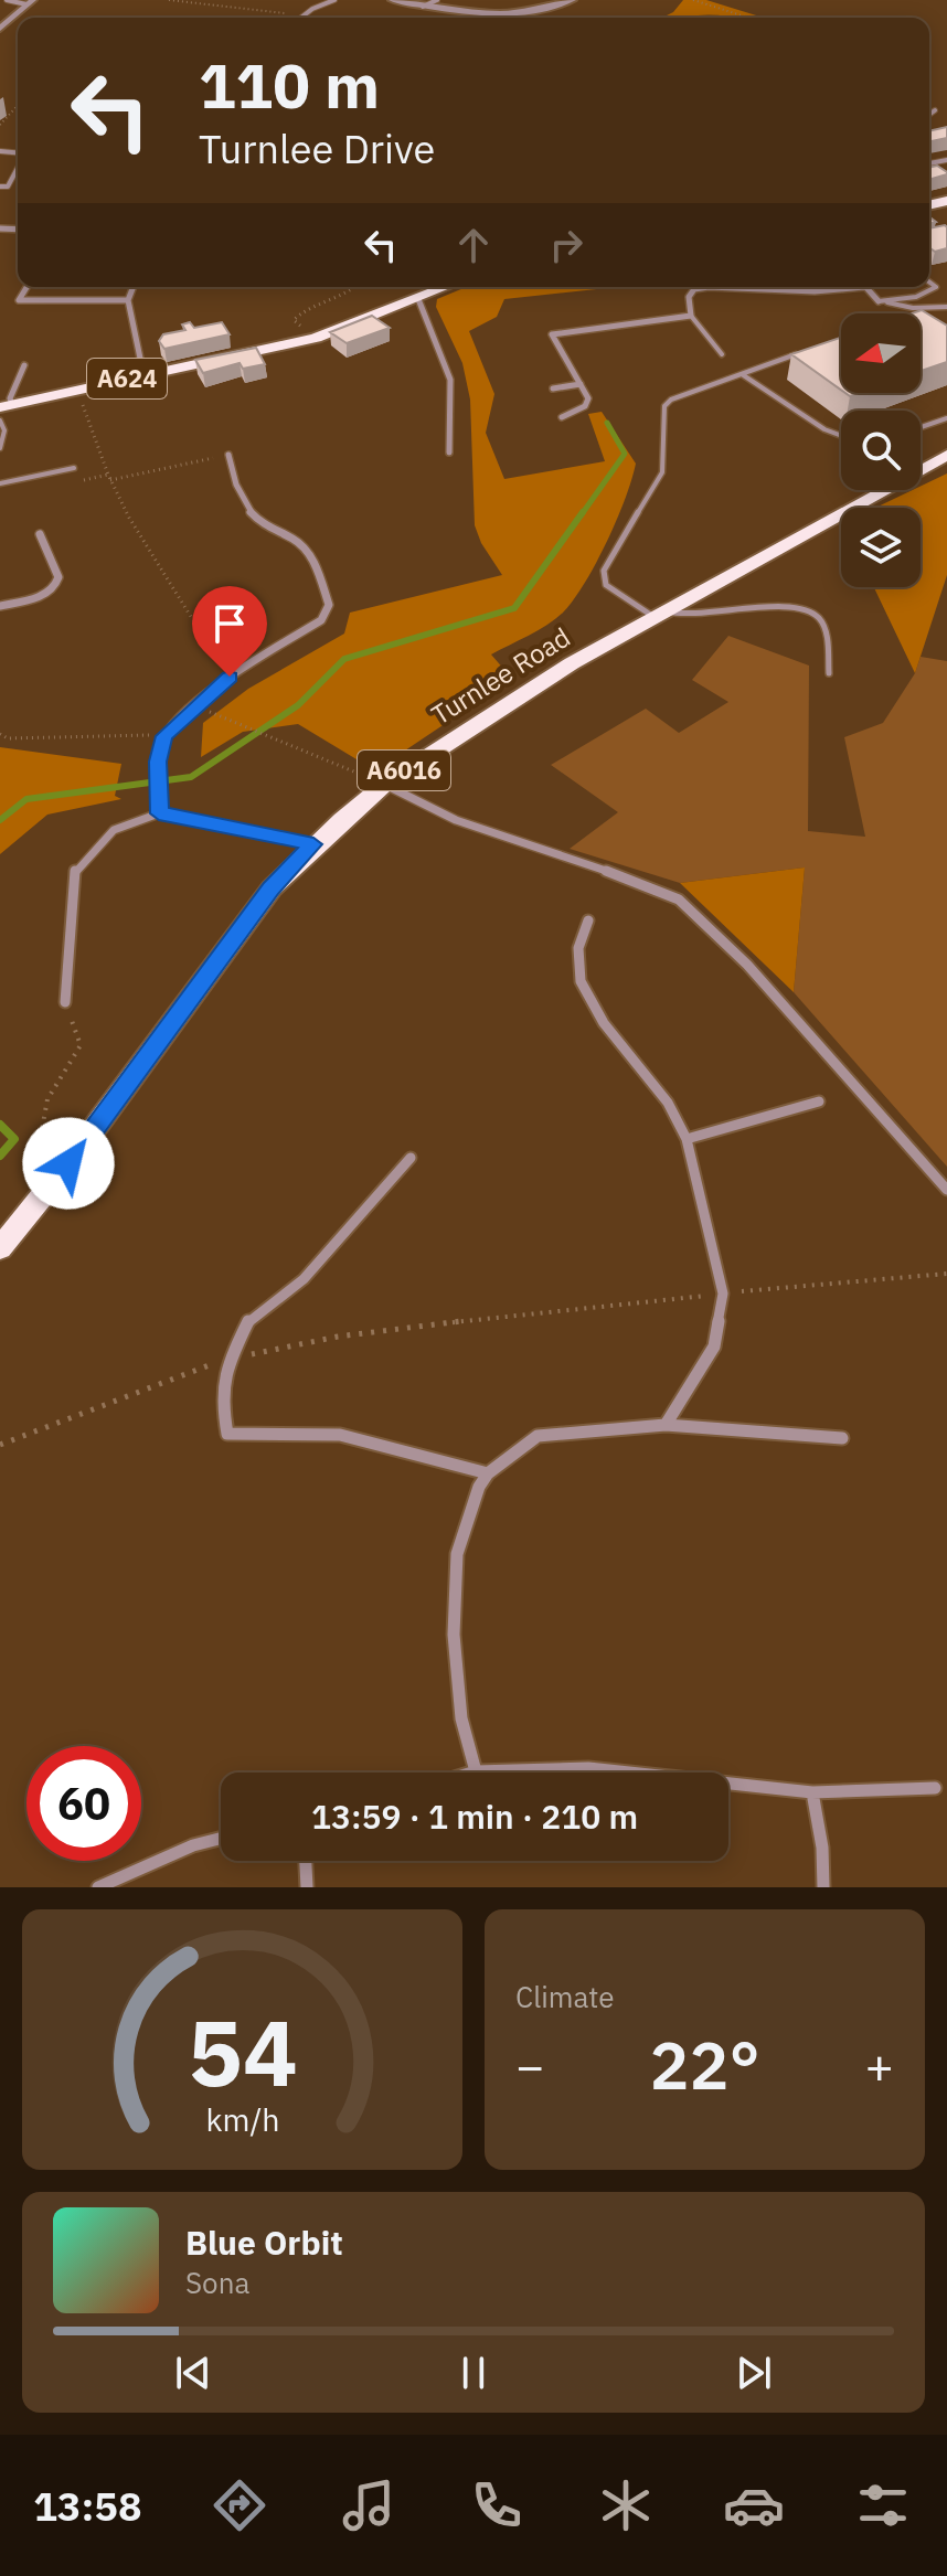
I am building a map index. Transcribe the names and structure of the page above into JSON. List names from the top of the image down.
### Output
{
  "streets": {
    "main road": ["A624", "Turnlee Road", "A6016"]
  },
  "north": "left",
  "page": {
    "turn": ["110 m", "Turnlee Drive"],
    "limit": "60",
    "trip": "13:59 · 1 min · 210 m",
    "tile": "Climate",
    "heat": ["−", "22°", "+"],
    "song": ["Blue Orbit", "Sona"],
    "tabs": "13:58",
    "gauge": ["54", "km/h"]
  }
}
